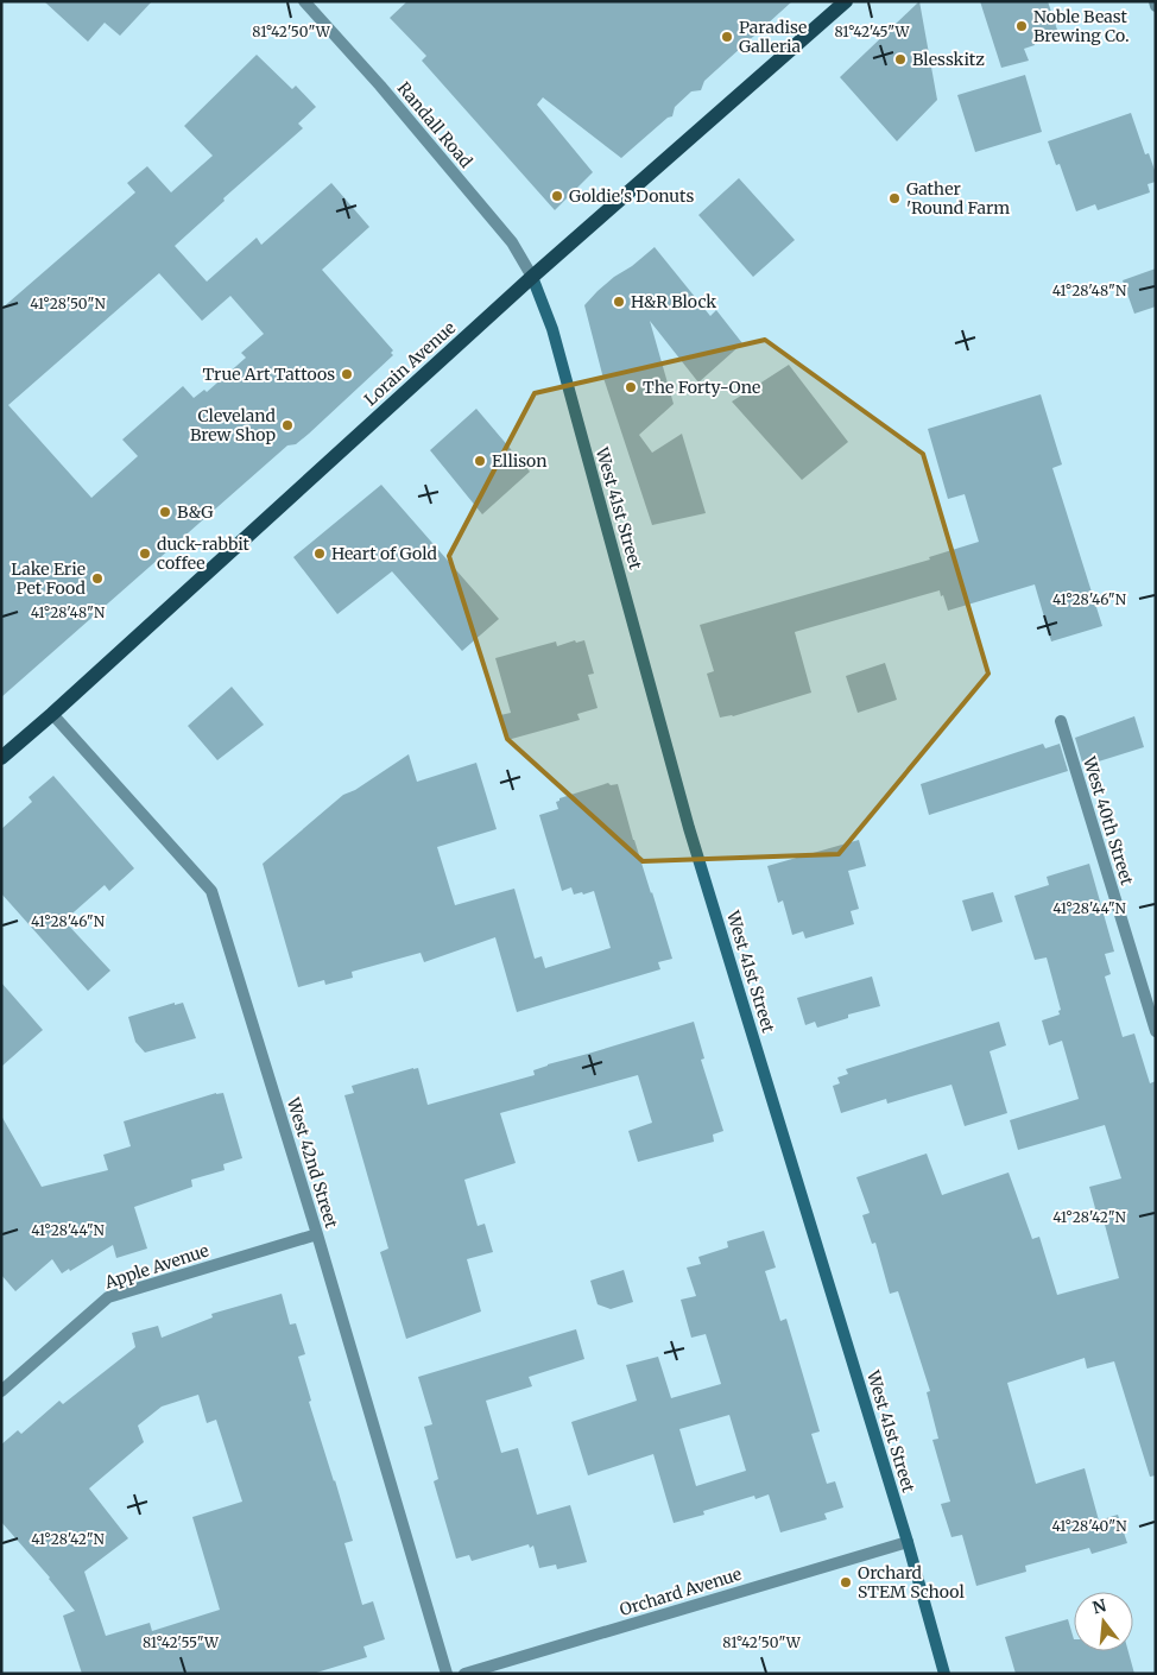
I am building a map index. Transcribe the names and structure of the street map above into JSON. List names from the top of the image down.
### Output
{
  "streets": {
    "main road": ["Lorain Avenue"],
    "street": [
      "Randall Road",
      "West 41st Street",
      "West 40th Street",
      "West 42nd Street",
      "Apple Avenue",
      "Orchard Avenue"
    ]
  },
  "crossings": [
    ["Randall Road", "Lorain Avenue"],
    ["Randall Road", "West 41st Street"],
    ["Lorain Avenue", "West 41st Street"],
    ["Lorain Avenue", "West 42nd Street"],
    ["West 41st Street", "Orchard Avenue"],
    ["West 42nd Street", "Apple Avenue"]
  ],
  "places": [
    "Noble Beast Brewing Co.",
    "Paradise Galleria",
    "Blesskitz",
    "Goldie's Donuts",
    "Gather 'Round Farm",
    "H&R Block",
    "True Art Tattoos",
    "The Forty-One",
    "Cleveland Brew Shop",
    "Ellison",
    "B&G",
    "duck-rabbit coffee",
    "Heart of Gold",
    "Lake Erie Pet Food",
    "Orchard STEM School"
  ],
  "north": "top",
  "coordinates": [
    "81°42'50\"W",
    "81°42'45\"W",
    "41°28'48\"N",
    "41°28'50\"N",
    "41°28'46\"N",
    "41°28'44\"N",
    "41°28'42\"N",
    "41°28'40\"N",
    "81°42'55\"W"
  ]
}
